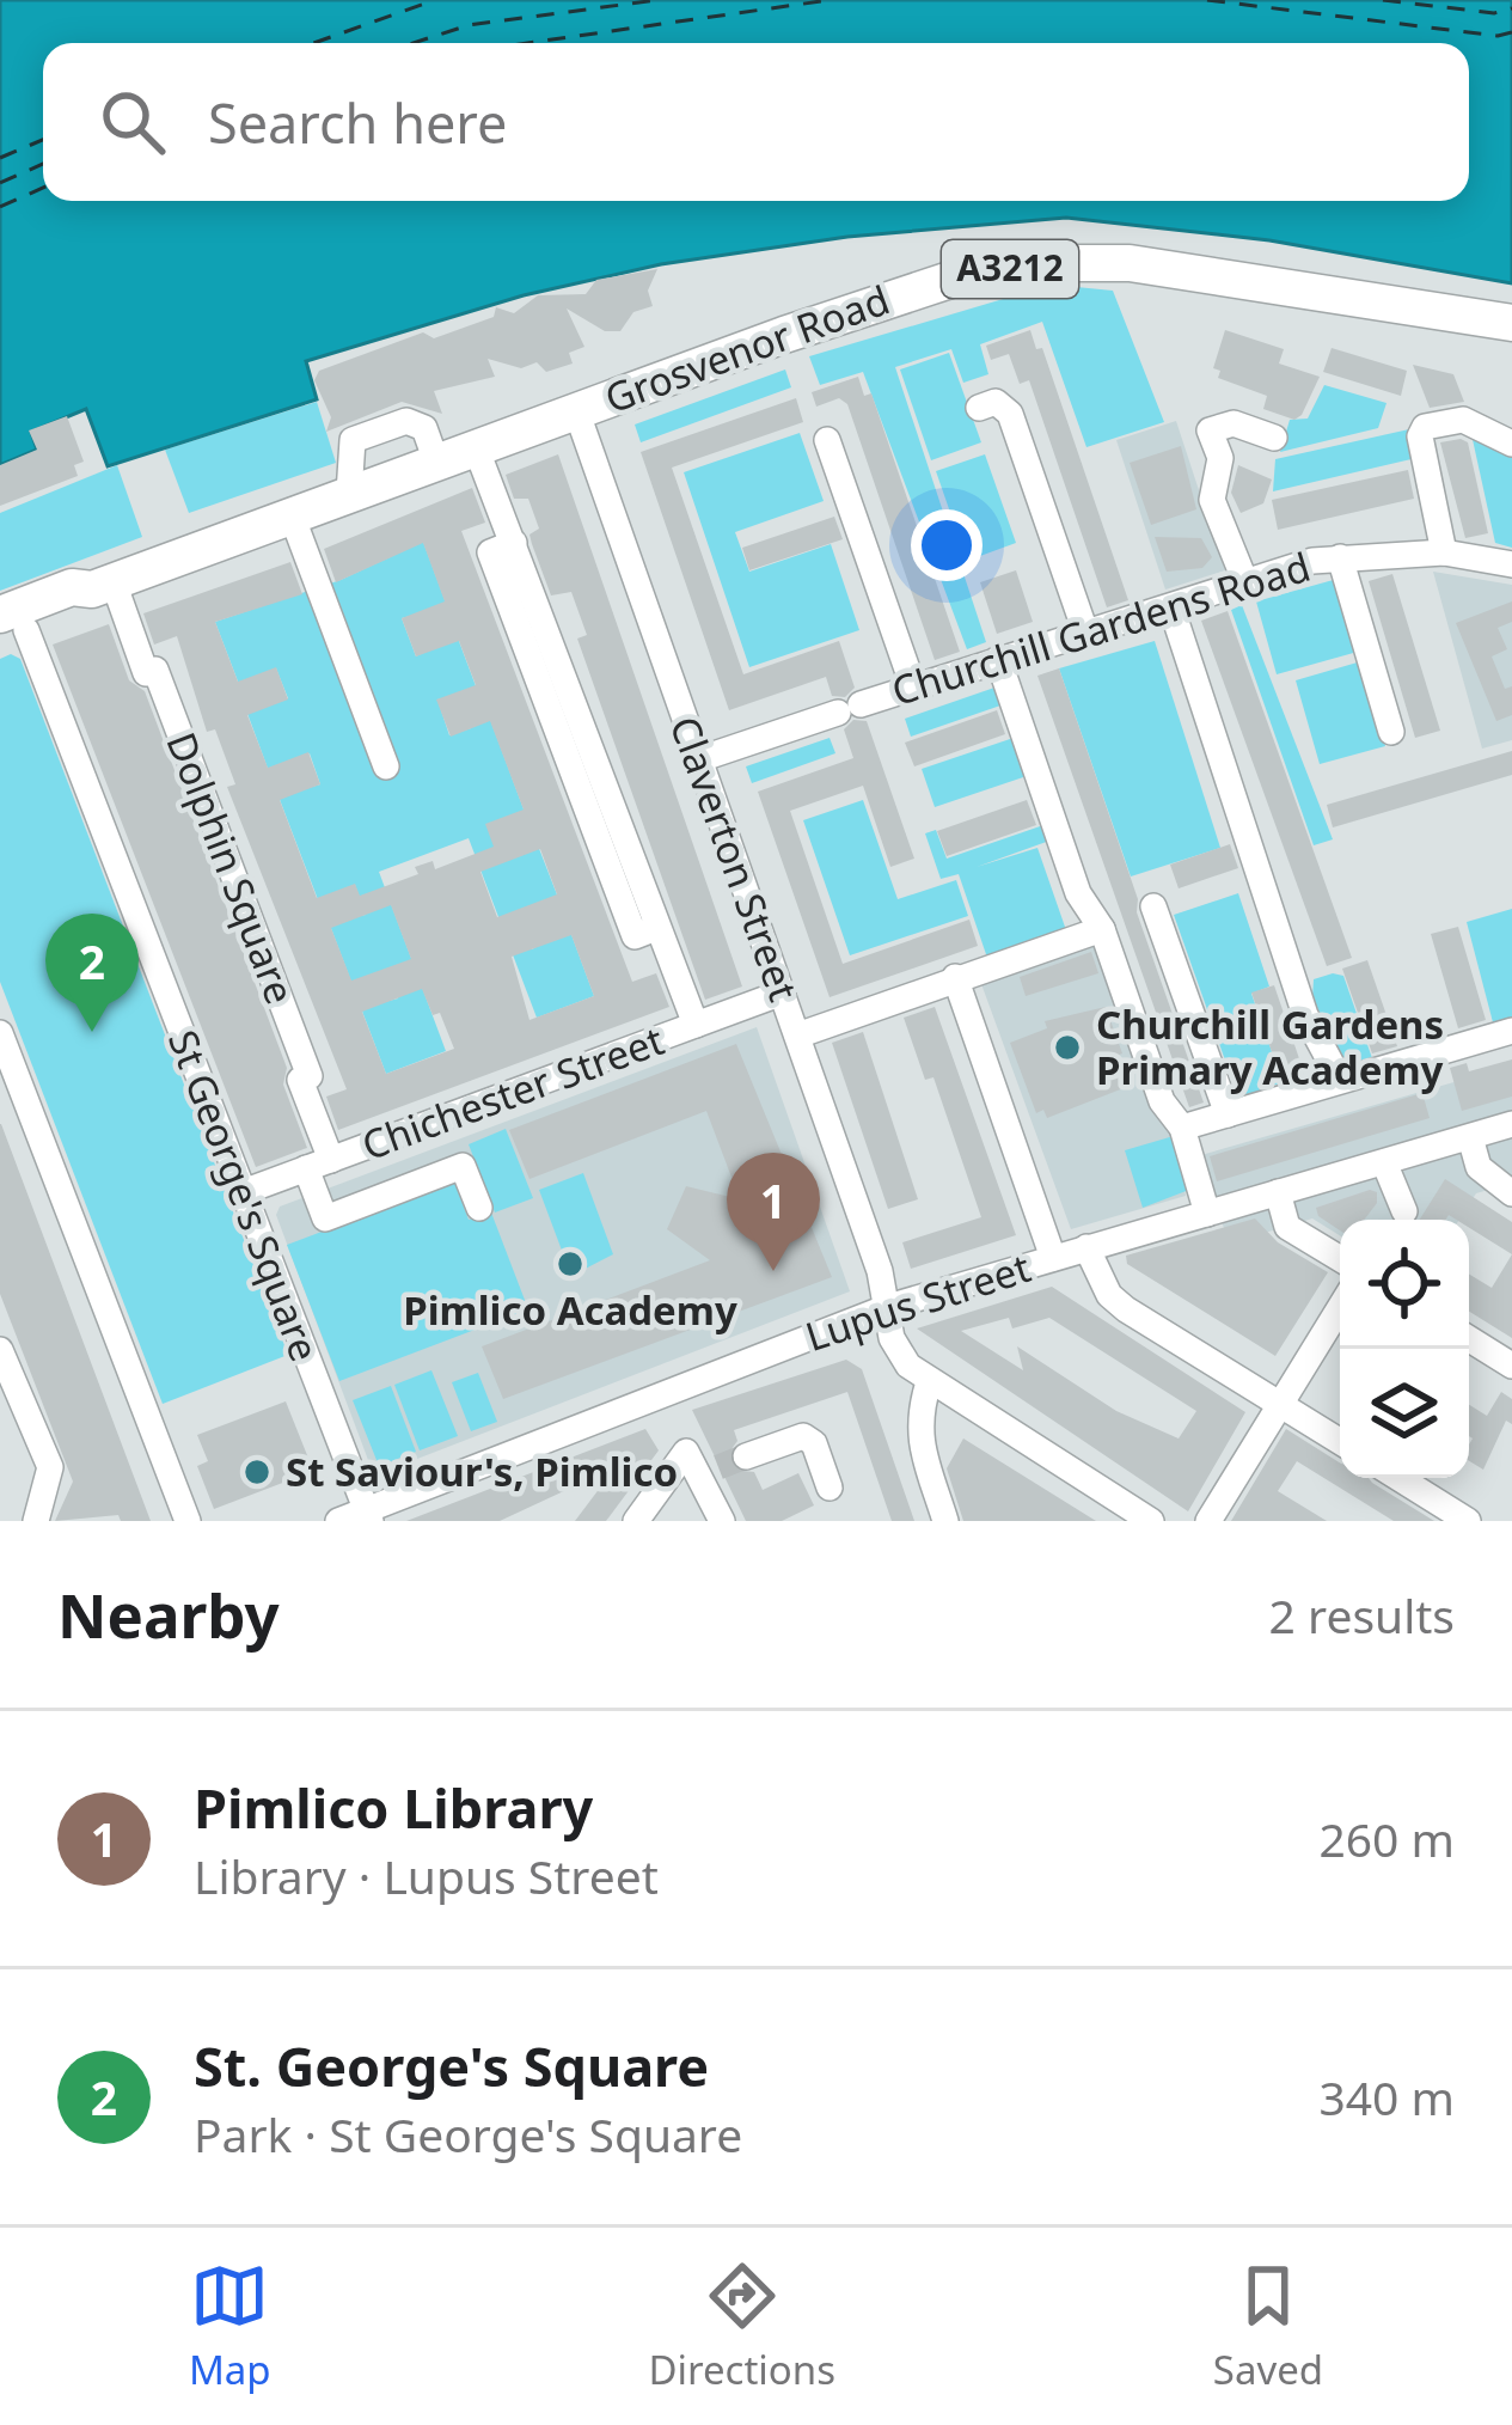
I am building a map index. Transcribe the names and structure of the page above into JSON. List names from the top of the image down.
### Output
{
  "streets": {
    "highway": ["A3212", "Grosvenor Road"],
    "street": [
      "Churchill Gardens Road",
      "Claverton Street",
      "Dolphin Square",
      "Chichester Street",
      "St George's Square",
      "Lupus Street"
    ]
  },
  "crossings": [
    ["Grosvenor Road", "Claverton Street"],
    ["Grosvenor Road", "Dolphin Square"],
    ["Grosvenor Road", "St George's Square"],
    ["Churchill Gardens Road", "Claverton Street"],
    ["Claverton Street", "Chichester Street"],
    ["Claverton Street", "Lupus Street"],
    ["Dolphin Square", "Chichester Street"],
    ["Chichester Street", "St George's Square"],
    ["St George's Square", "Lupus Street"]
  ],
  "places": ["Churchill Gardens Primary Academy", "Pimlico Academy", "St Saviour's, Pimlico"],
  "page": {
    "search": "Search here",
    "pins": ["2", "1"],
    "heading": ["Nearby", "2 results"],
    "list": [
      {
        "mark": "1",
        "name": "Pimlico Library",
        "note": "Library · Lupus Street",
        "value": "260 m"
      },
      {
        "mark": "2",
        "name": "St. George's Square",
        "note": "Park · St George's Square",
        "value": "340 m"
      }
    ],
    "nav": ["Map", "Directions", "Saved"]
  }
}
